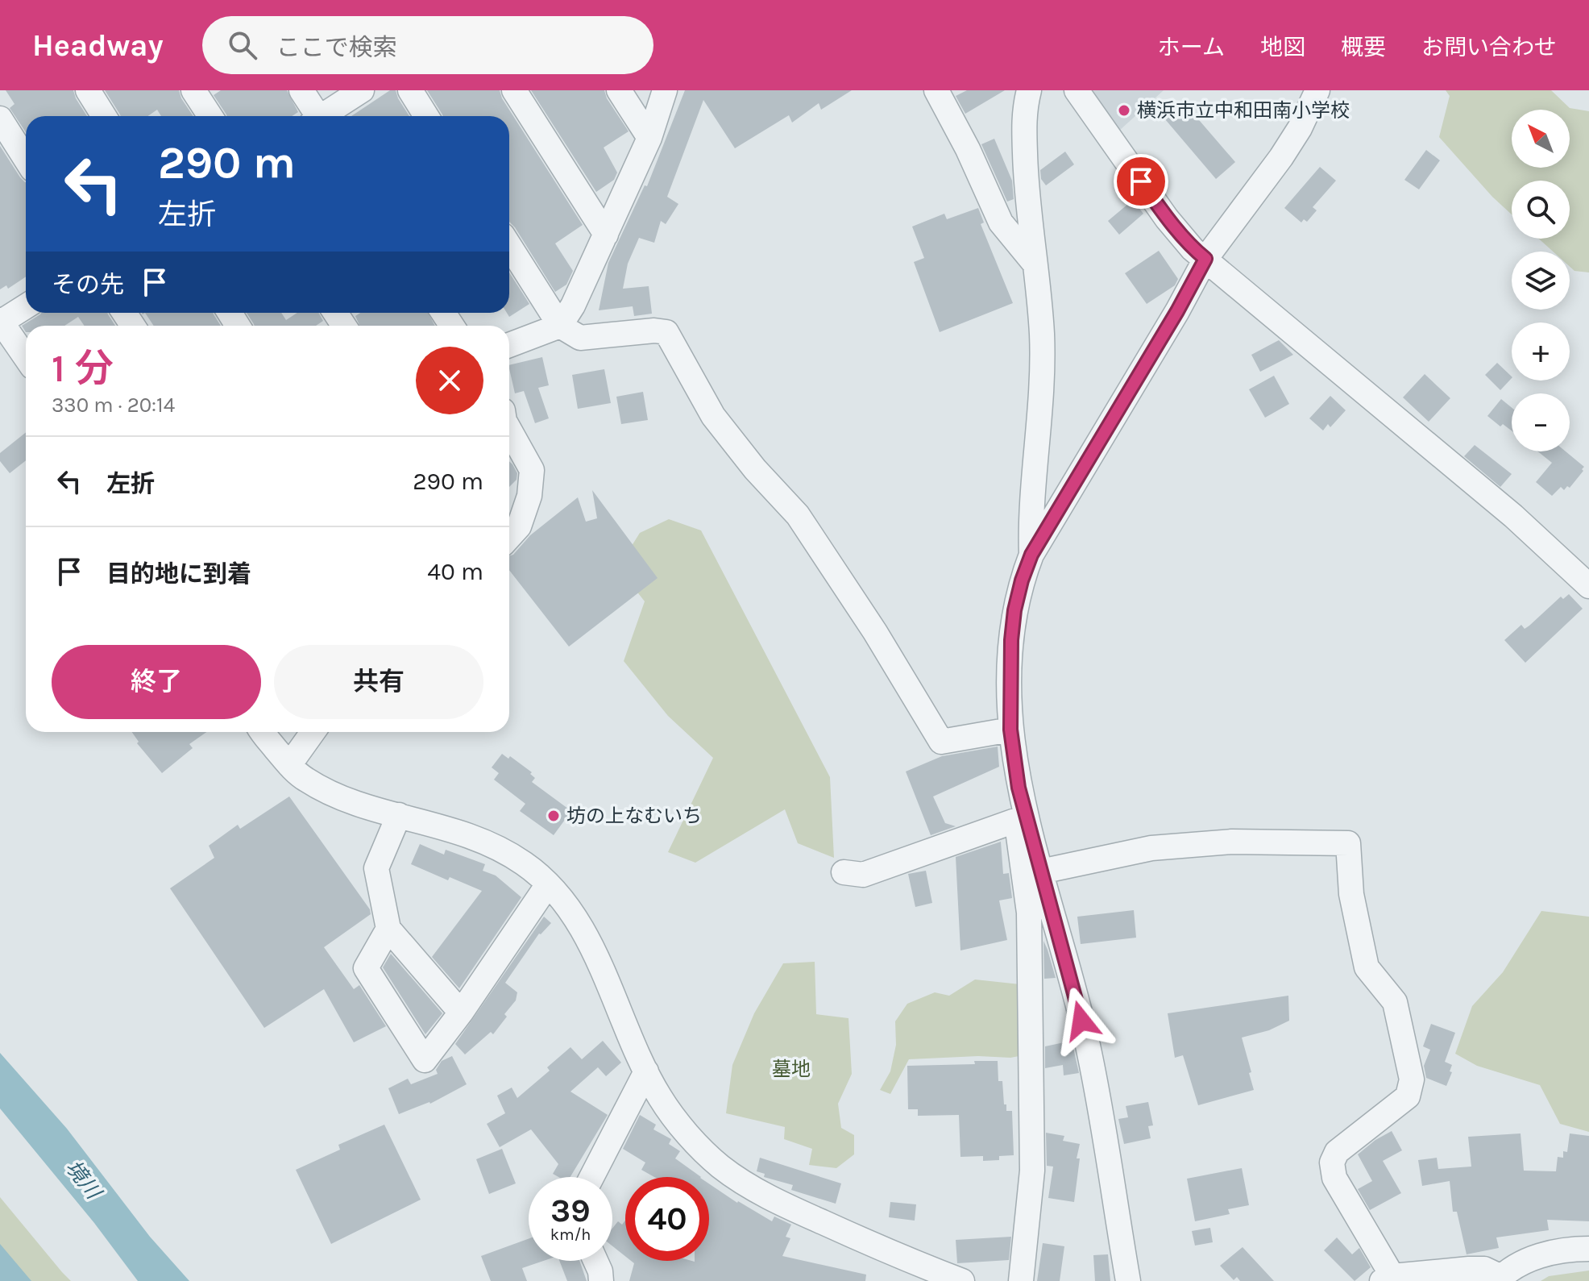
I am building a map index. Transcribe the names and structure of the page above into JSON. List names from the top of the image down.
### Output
{
  "water": ["境川"],
  "parks": ["墓地"],
  "places": ["横浜市立中和田南小学校", "坊の上なむいち"],
  "north": "top left",
  "page": {
    "header": "Headway",
    "search": "ここで検索",
    "nav": [
      "ホーム",
      "地図",
      "概要",
      "お問い合わせ"
    ],
    "map_buttons": ["+", "−"],
    "turn": ["290 m", "左折"],
    "then": "その先",
    "heading": ["1 分", "330 m · 20:14"],
    "list": [
      {
        "name": "左折",
        "value": "290 m"
      },
      {
        "name": "目的地に到着",
        "value": "40 m"
      }
    ],
    "buttons": ["終了", "共有"],
    "speed": "39 km/h",
    "limit": "40"
  }
}
